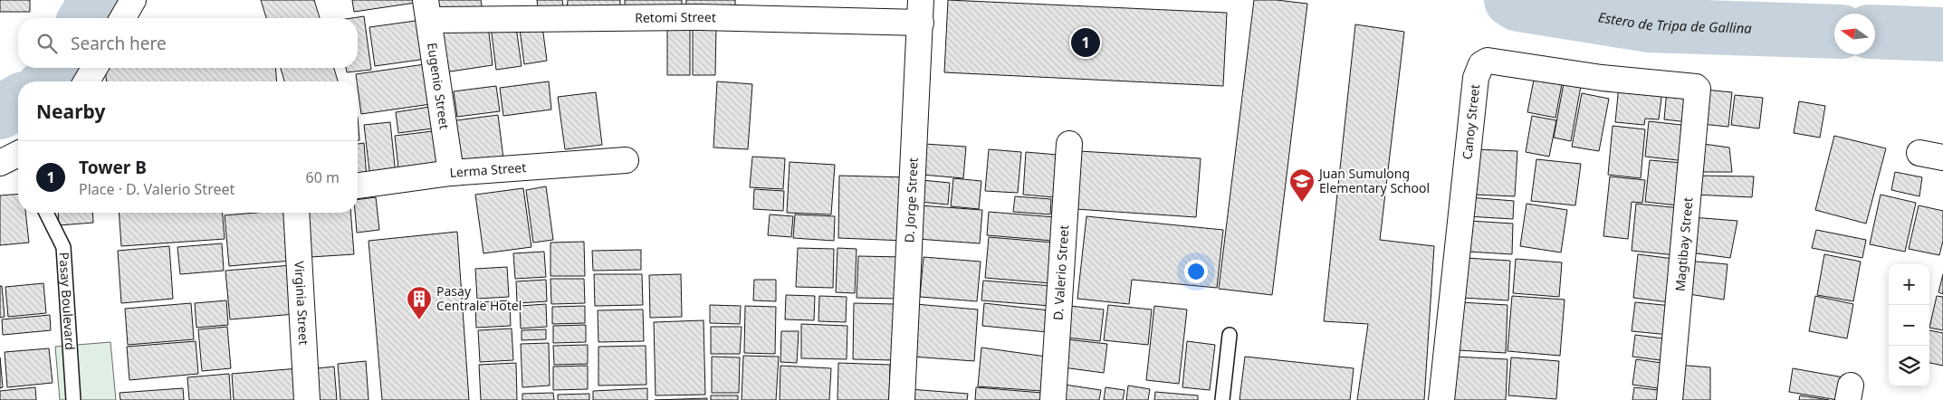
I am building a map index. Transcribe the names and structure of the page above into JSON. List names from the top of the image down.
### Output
{
  "streets": {
    "street": [
      "Retomi Street",
      "Eugenio Street",
      "Canoy Street",
      "Lerma Street",
      "D. Jorge Street",
      "Magtibay Street",
      "D. Valerio Street",
      "Virginia Street"
    ],
    "lane": ["Pasay Boulevard"]
  },
  "crossings": [
    ["Retomi Street", "Eugenio Street"],
    ["Retomi Street", "D. Jorge Street"],
    ["Eugenio Street", "Lerma Street"],
    ["Canoy Street", "Magtibay Street"]
  ],
  "water": ["Estero de Tripa de Gallina"],
  "places": {
    "school or university": ["Juan Sumulong Elementary School"],
    "building": ["Pasay Centrale Hotel"]
  },
  "north": "left",
  "page": {
    "search": "Search here",
    "pins": "1",
    "heading": "Nearby",
    "list": [
      {
        "mark": "1",
        "name": "Tower B",
        "note": "Place · D. Valerio Street",
        "value": "60 m"
      }
    ],
    "map_buttons": ["+", "−"]
  }
}
